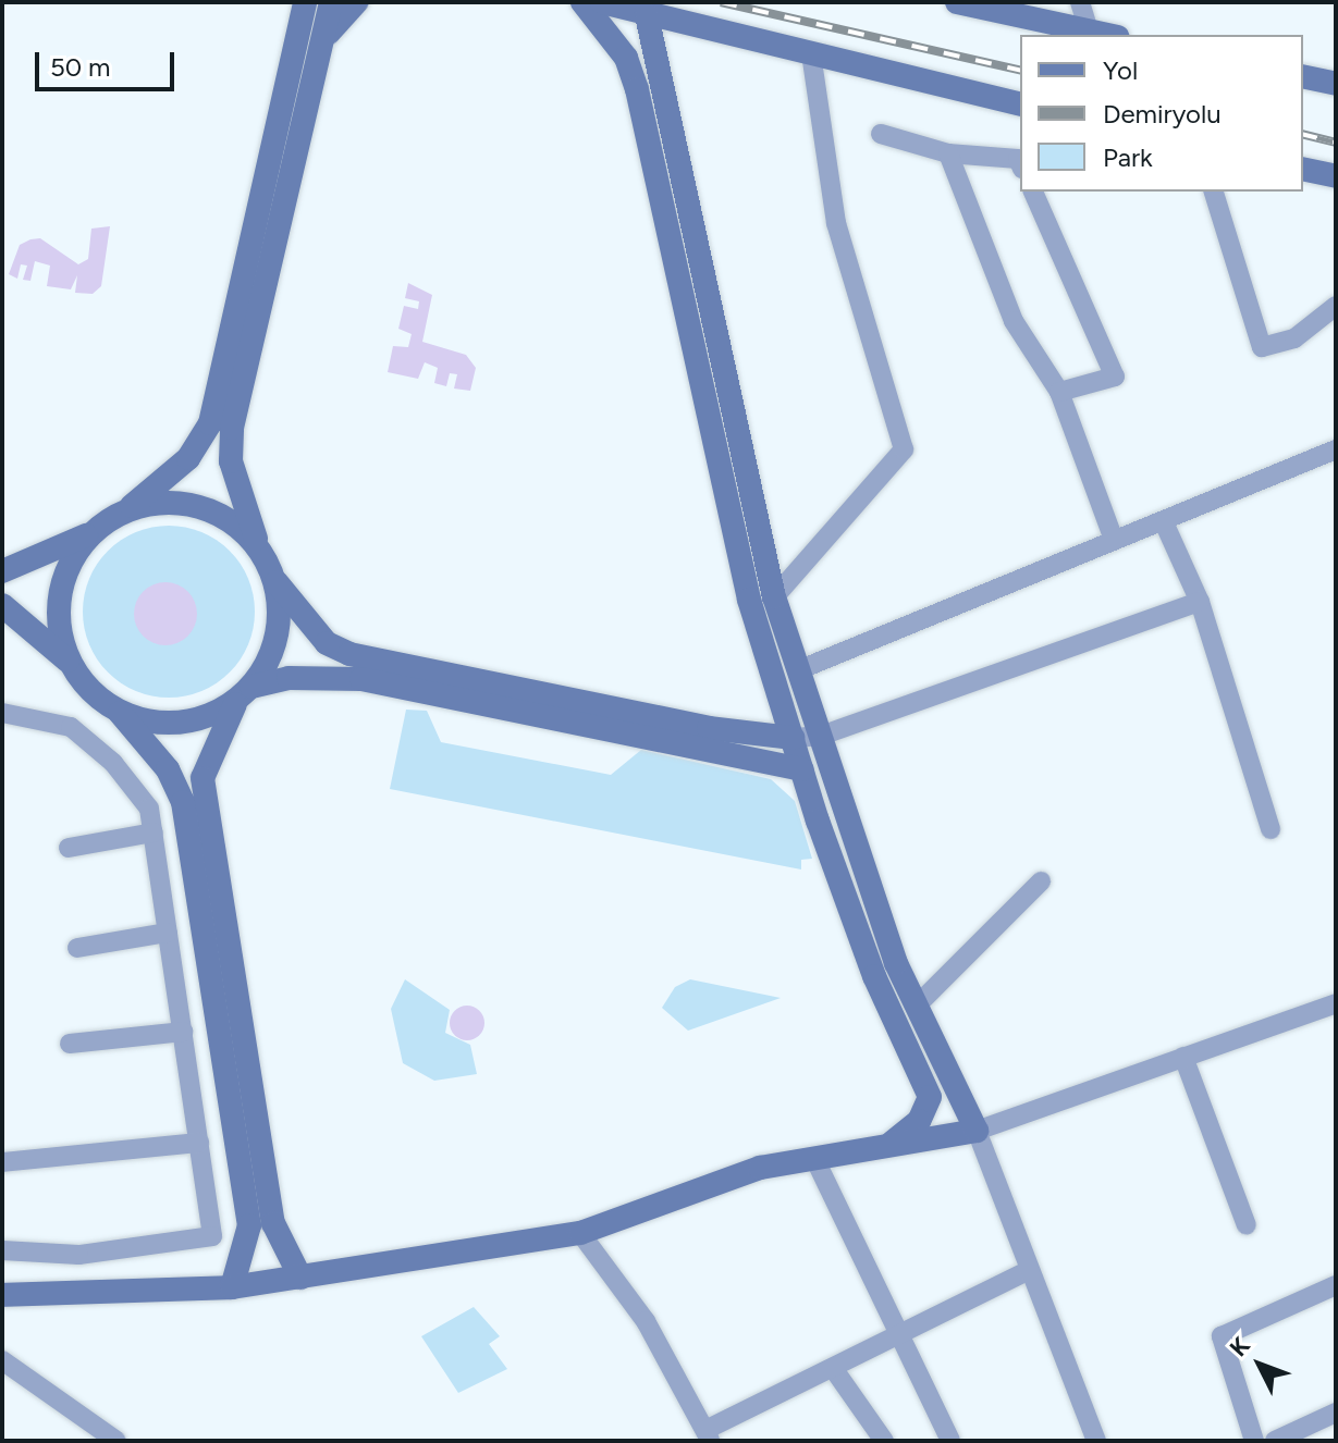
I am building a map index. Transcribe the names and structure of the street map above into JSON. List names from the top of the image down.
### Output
{
  "legend": ["Yol", "Demiryolu", "Park"],
  "scale_bar": "50 m",
  "north": "top left"
}
